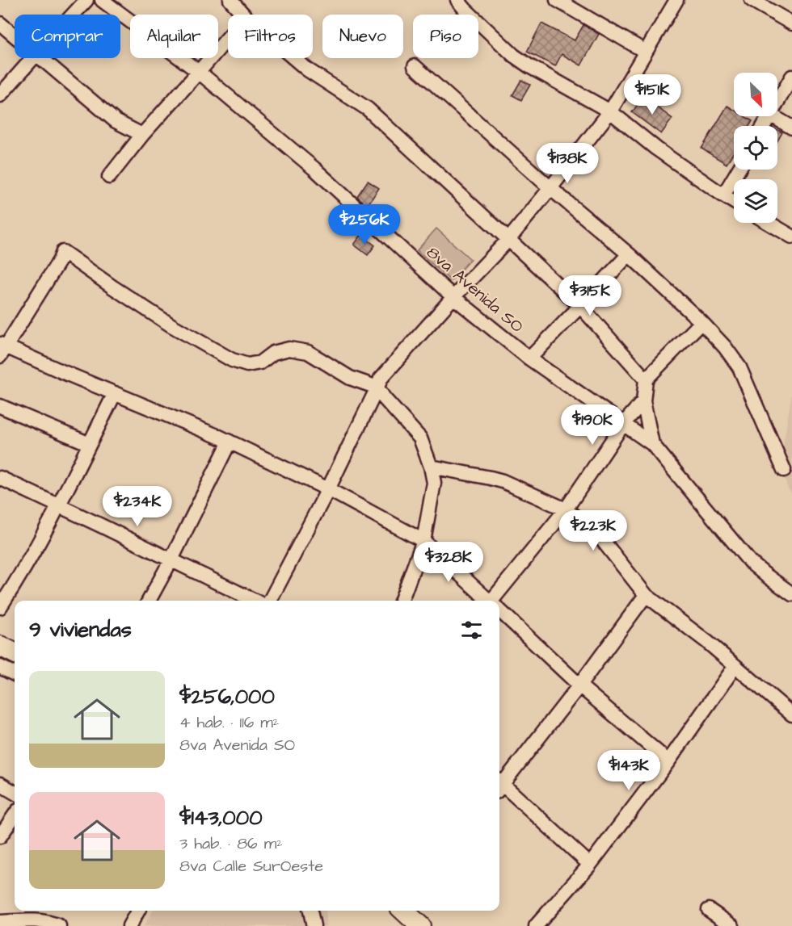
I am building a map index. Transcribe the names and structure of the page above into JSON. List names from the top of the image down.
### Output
{
  "streets": {
    "street": ["8va Avenida SO"]
  },
  "north": "bottom right",
  "page": {
    "chip": [
      "Comprar",
      "Alquilar",
      "Filtros",
      "Nuevo",
      "Piso"
    ],
    "price": [
      "$151K",
      "$138K",
      "$256K",
      "$315K",
      "$190K",
      "$234K",
      "$223K",
      "$328K",
      "$143K"
    ],
    "heading": "9 viviendas",
    "list": [
      {
        "name": "$256,000",
        "note": "4 hab. · 116 m² · 8va Avenida SO"
      },
      {
        "name": "$143,000",
        "note": "3 hab. · 86 m² · 8va Calle SurOeste"
      }
    ]
  }
}
